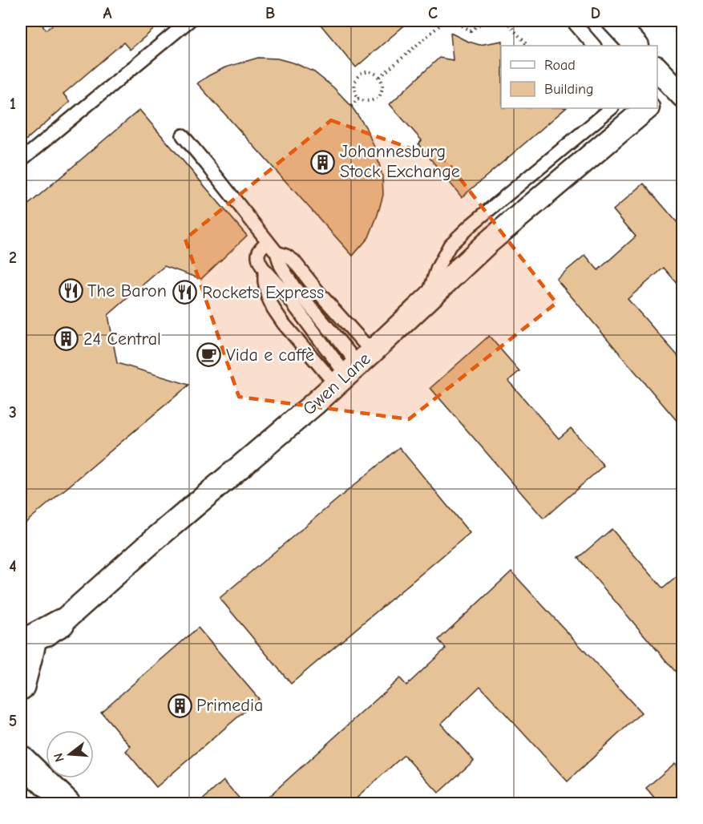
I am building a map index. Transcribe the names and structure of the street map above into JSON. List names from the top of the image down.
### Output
{
  "streets": {
    "street": ["Gwen Lane"]
  },
  "places": {
    "building": ["Johannesburg Stock Exchange", "24 Central", "Primedia"],
    "restaurant": ["The Baron", "Rockets Express"],
    "cafe": ["Vida e caffè"]
  },
  "legend": ["Road", "Building"],
  "north": "left",
  "grid": {
    "columns": [
      "A",
      "B",
      "C",
      "D"
    ],
    "rows": [
      "1",
      "2",
      "3",
      "4",
      "5"
    ]
  }
}
